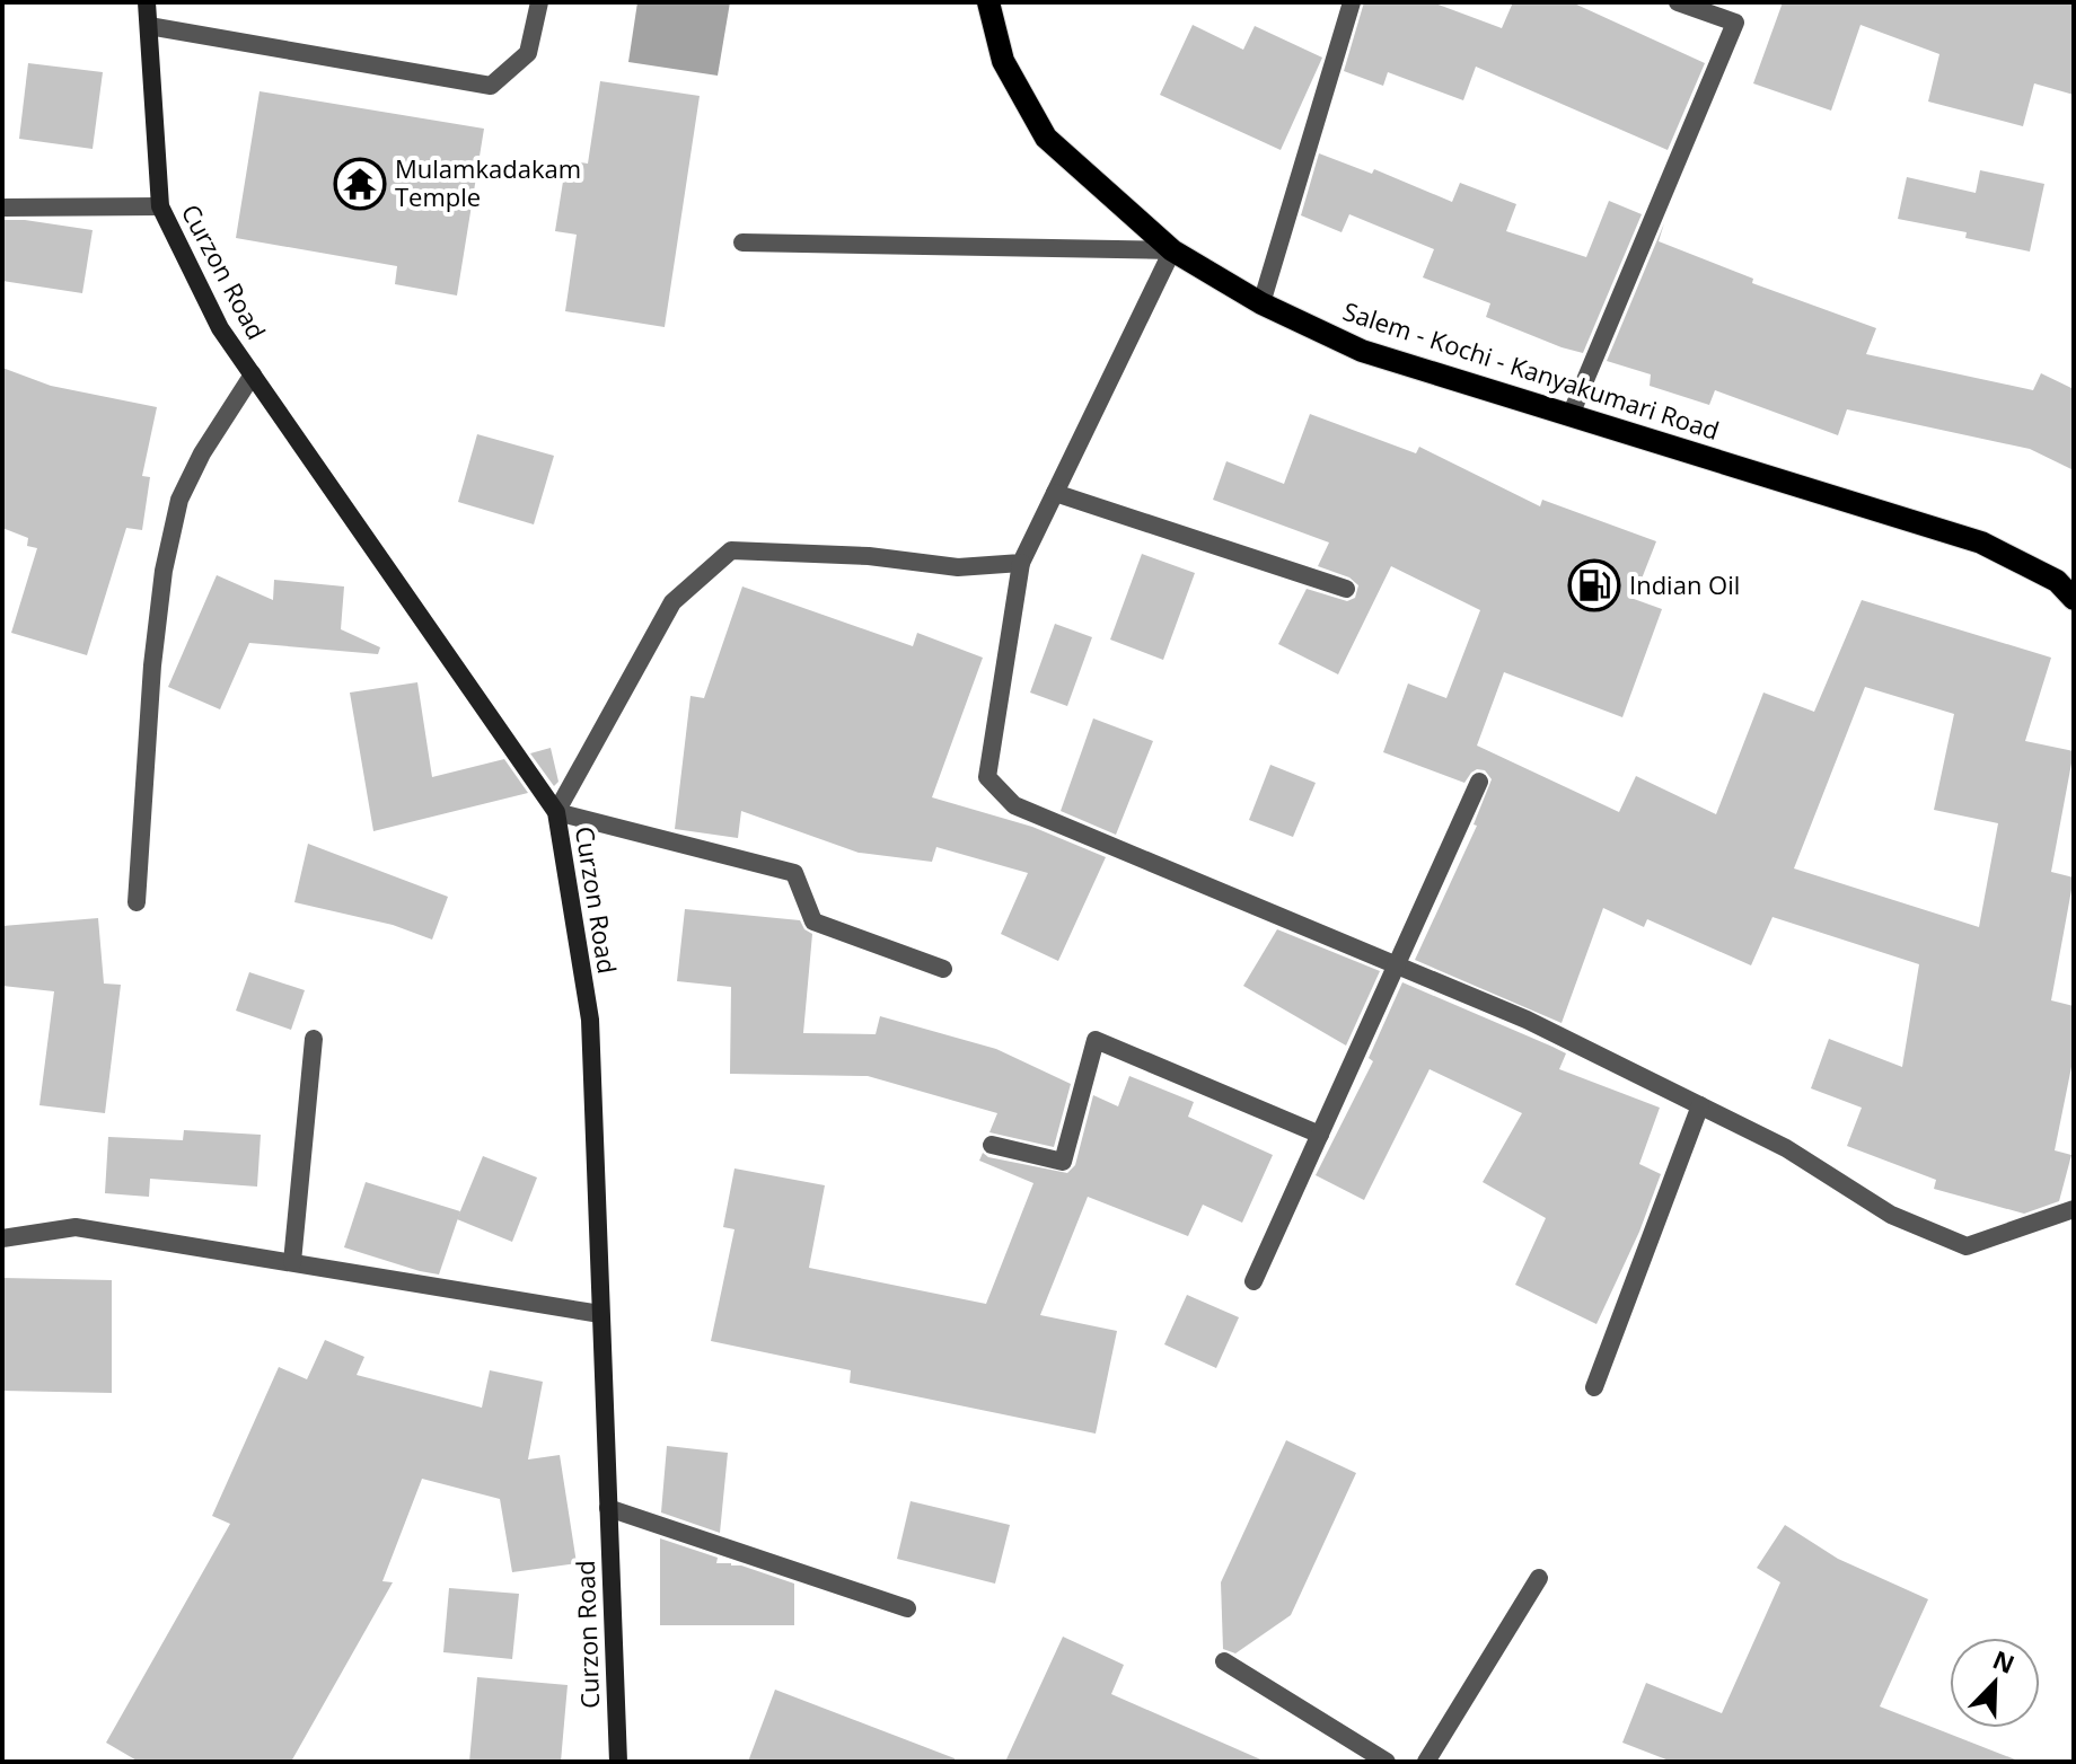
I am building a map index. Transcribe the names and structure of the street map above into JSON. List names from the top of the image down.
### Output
{
  "streets": {
    "main road": ["Curzon Road", "Salem - Kochi - Kanyakumari Road"]
  },
  "places": {
    "temple": ["Mulamkadakam Temple"],
    "fuel station": ["Indian Oil"]
  },
  "north": "top right"
}
